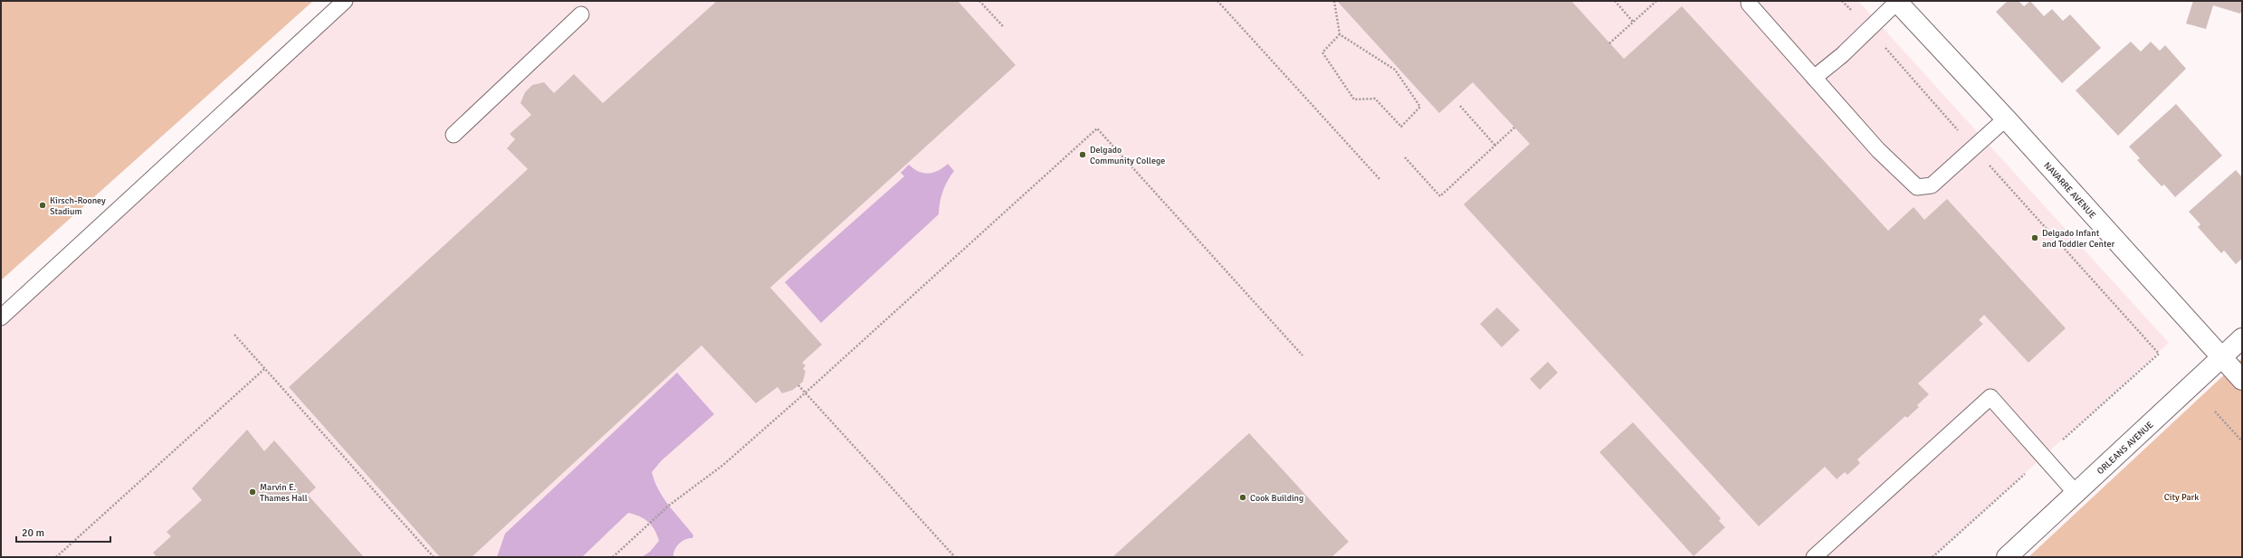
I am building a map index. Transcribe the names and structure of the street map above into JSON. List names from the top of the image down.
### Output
{
  "streets": {
    "street": ["NAVARRE AVENUE", "ORLEANS AVENUE"]
  },
  "crossings": [
    ["NAVARRE AVENUE", "ORLEANS AVENUE"]
  ],
  "parks": ["City Park"],
  "places": [
    "Delgado Community College",
    "Kirsch-Rooney Stadium",
    "Delgado Infant and Toddler Center",
    "Marvin E. Thames Hall",
    "Cook Building"
  ],
  "scale_bar": "20 m"
}
